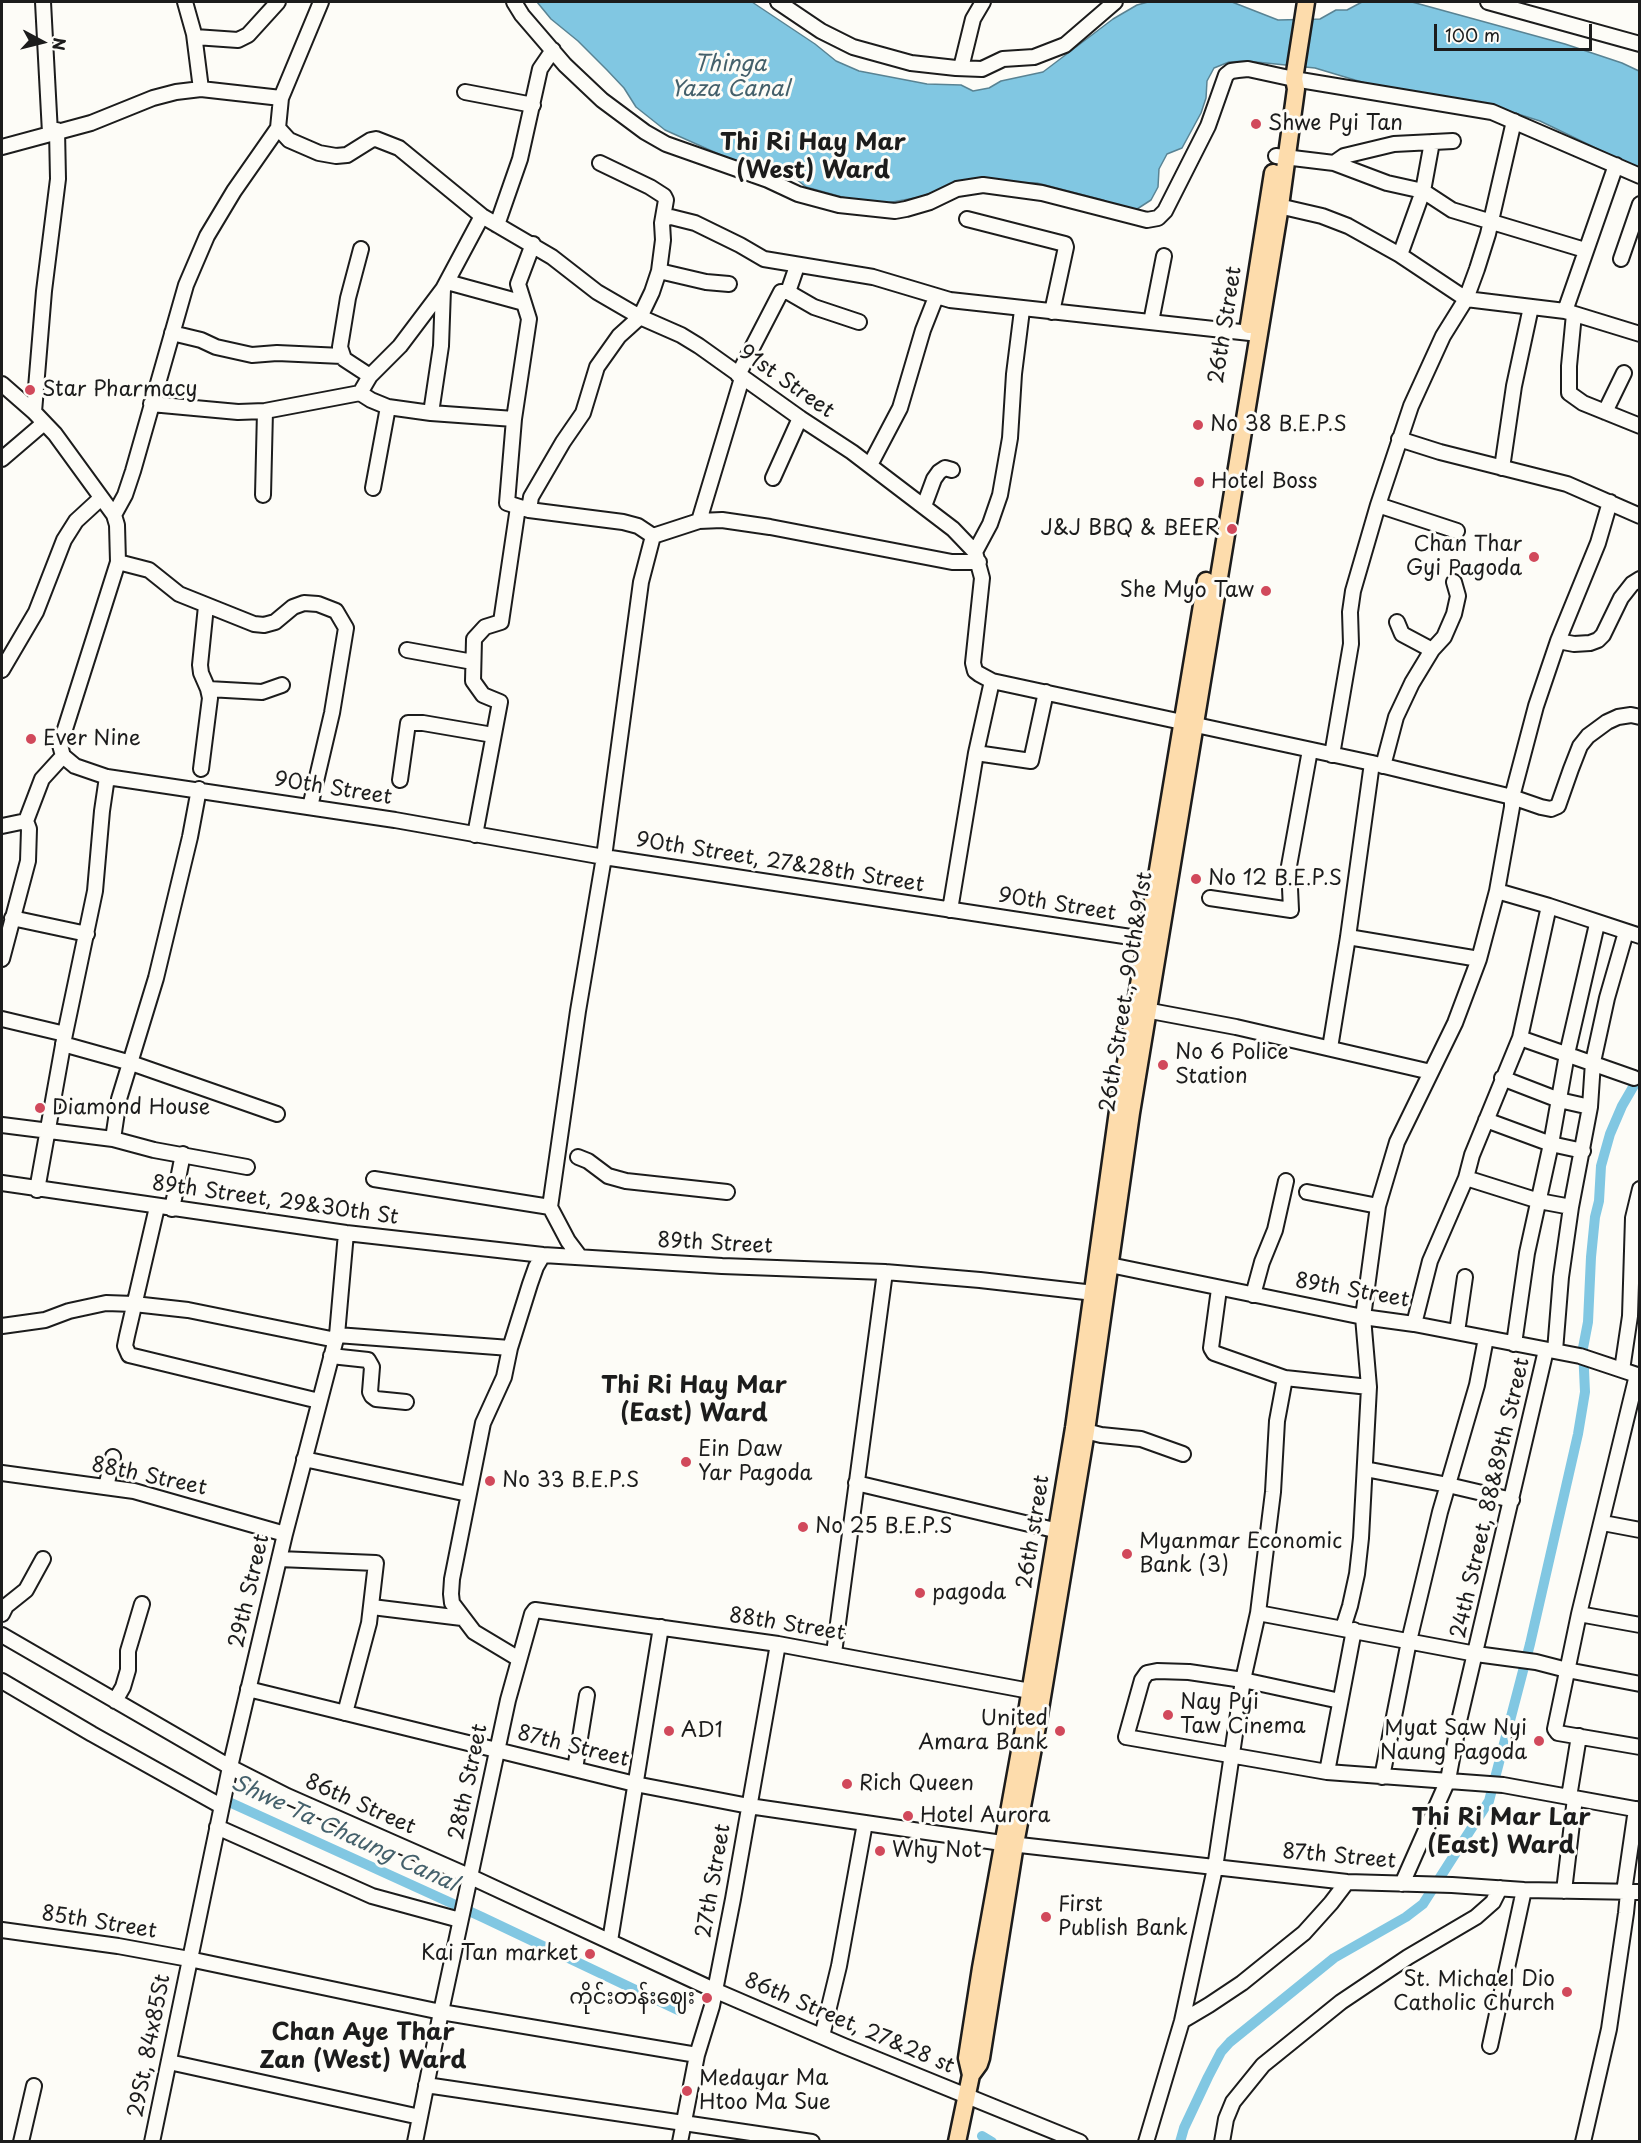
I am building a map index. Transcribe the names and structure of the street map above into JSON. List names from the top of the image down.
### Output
{
  "streets": {
    "main road": ["26th Street", "26th Street., 90th&91st", "26th street"],
    "street": [
      "91st Street",
      "90th Street",
      "90th Street, 27&28th Street",
      "89th Street, 29&30th St",
      "89th Street",
      "88th Street",
      "24th Street, 88&89th Street",
      "29th Street",
      "87th Street",
      "28th Street",
      "86th Street",
      "27th Street",
      "85th Street",
      "86th Street, 27&28 st",
      "29St, 84x85St"
    ]
  },
  "crossings": [
    ["26th Street", "26th Street., 90th&91st"],
    ["90th Street", "90th Street, 27&28th Street"],
    ["90th Street", "26th Street., 90th&91st"],
    ["26th Street., 90th&91st", "89th Street"],
    ["26th Street., 90th&91st", "26th street"],
    ["89th Street, 29&30th St", "89th Street"],
    ["89th Street, 29&30th St", "29th Street"],
    ["89th Street", "24th Street, 88&89th Street"],
    ["89th Street", "26th street"],
    ["88th Street", "26th street"],
    ["88th Street", "29th Street"],
    ["88th Street", "28th Street"],
    ["88th Street", "27th Street"],
    ["24th Street, 88&89th Street", "87th Street"],
    ["26th street", "87th Street"],
    ["29th Street", "87th Street"],
    ["29th Street", "86th Street"],
    ["29th Street", "85th Street"],
    ["29th Street", "29St, 84x85St"],
    ["87th Street", "28th Street"],
    ["87th Street", "27th Street"],
    ["28th Street", "86th Street"],
    ["28th Street", "85th Street"],
    ["86th Street", "27th Street"],
    ["86th Street", "86th Street, 27&28 st"],
    ["27th Street", "85th Street"],
    ["27th Street", "86th Street, 27&28 st"],
    ["85th Street", "29St, 84x85St"]
  ],
  "districts": [
    "Thi Ri Hay Mar (West) Ward",
    "Thi Ri Hay Mar (East) Ward",
    "Thi Ri Mar Lar (East) Ward",
    "Chan Aye Thar Zan (West) Ward"
  ],
  "water": ["Thinga Yaza Canal", "Shwe Ta Chaung Canal"],
  "places": [
    "Shwe Pyi Tan",
    "Star Pharmacy",
    "No 38 B.E.P.S",
    "Hotel Boss",
    "J&J BBQ & BEER",
    "Chan Thar Gyi Pagoda",
    "She Myo Taw",
    "Ever Nine",
    "No 12 B.E.P.S",
    "No 6 Police Station",
    "Diamond House",
    "Ein Daw Yar Pagoda",
    "No 33 B.E.P.S",
    "No 25 B.E.P.S",
    "Myanmar Economic Bank (3)",
    "pagoda",
    "Nay Pyi Taw Cinema",
    "AD1",
    "United Amara Bank",
    "Myat Saw Nyi Naung Pagoda",
    "Rich Queen",
    "Hotel Aurora",
    "Why Not",
    "First Publish Bank",
    "Kai Tan market",
    "St. Michael Dio Catholic Church",
    "ကိုင်းတန်းဈေး",
    "Medayar Ma Htoo Ma Sue"
  ],
  "scale_bar": "100 m",
  "north": "right"
}
